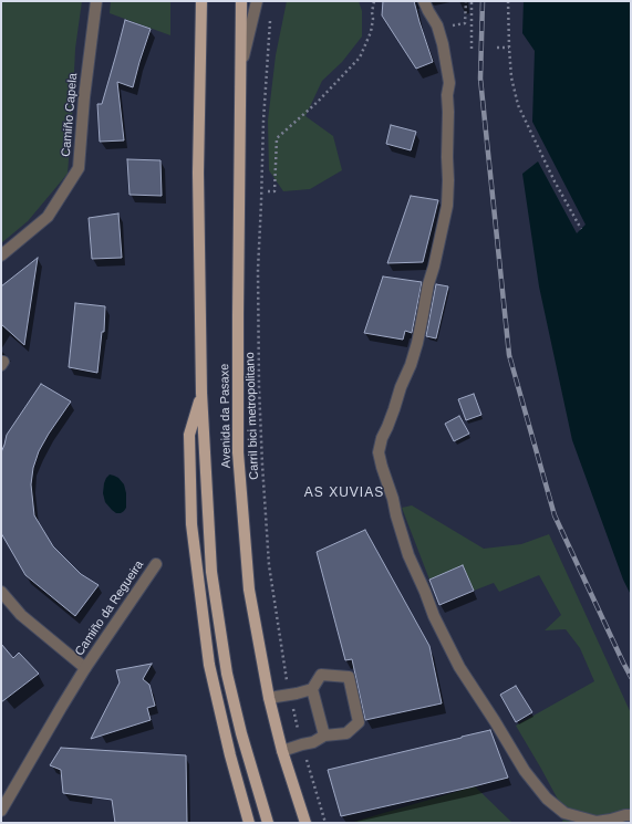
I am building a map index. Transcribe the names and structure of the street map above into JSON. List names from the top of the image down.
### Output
{
  "streets": {
    "main road": ["Avenida da Pasaxe"],
    "street": ["Camiño Capela", "Camiño da Regueira"],
    "path": ["Carril bici metropolitano"]
  },
  "districts": ["AS XUVIAS"]
}
